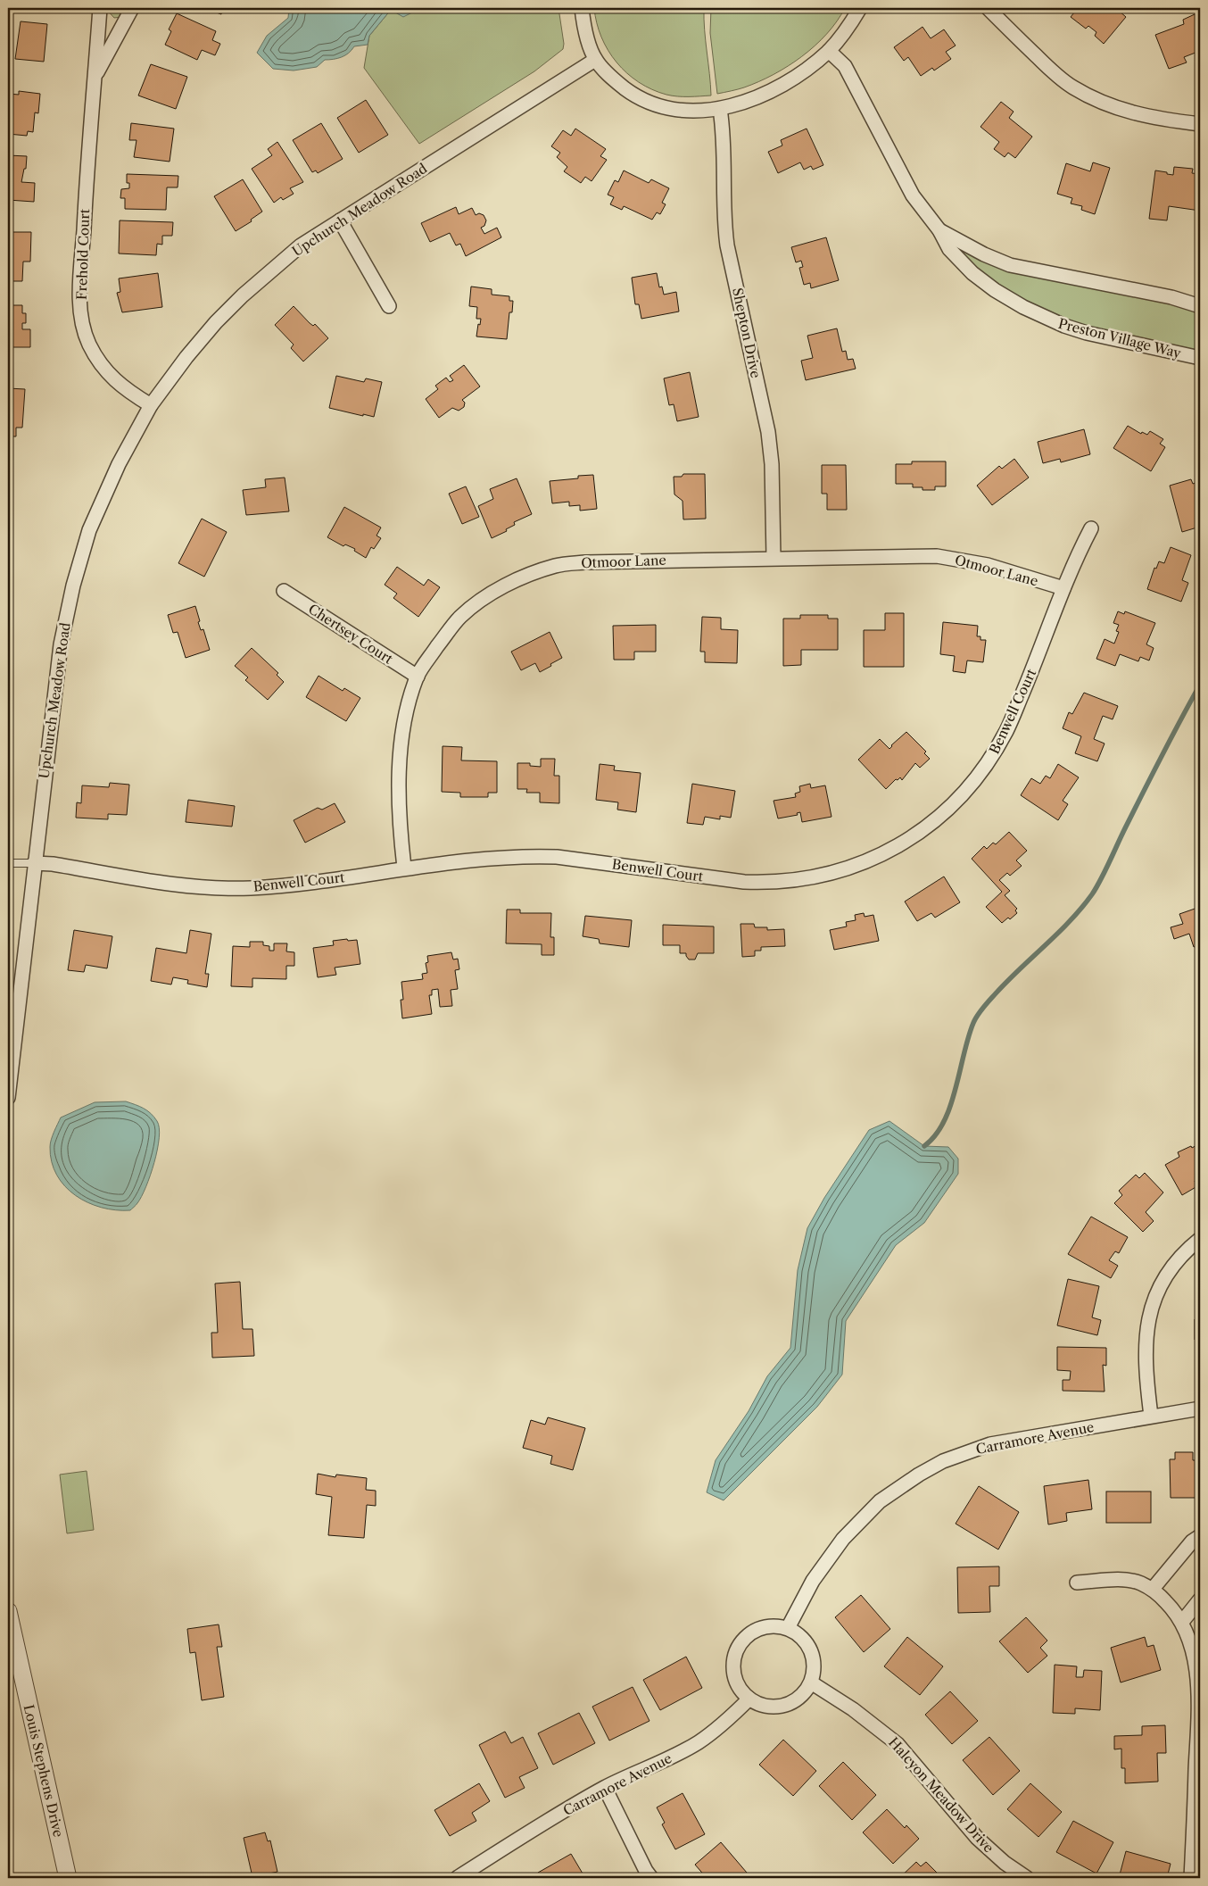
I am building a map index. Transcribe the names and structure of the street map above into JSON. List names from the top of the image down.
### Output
{
  "streets": {
    "street": [
      "Upchurch Meadow Road",
      "Frehold Court",
      "Shepton Drive",
      "Preston Village Way",
      "Otmoor Lane",
      "Chertsey Court",
      "Benwell Court",
      "Carramore Avenue",
      "Louis Stephens Drive",
      "Halcyon Meadow Drive"
    ]
  },
  "crossings": [
    ["Upchurch Meadow Road", "Frehold Court"],
    ["Upchurch Meadow Road", "Benwell Court"],
    ["Shepton Drive", "Otmoor Lane"],
    ["Otmoor Lane", "Chertsey Court"],
    ["Otmoor Lane", "Benwell Court"],
    ["Carramore Avenue", "Halcyon Meadow Drive"]
  ]
}
